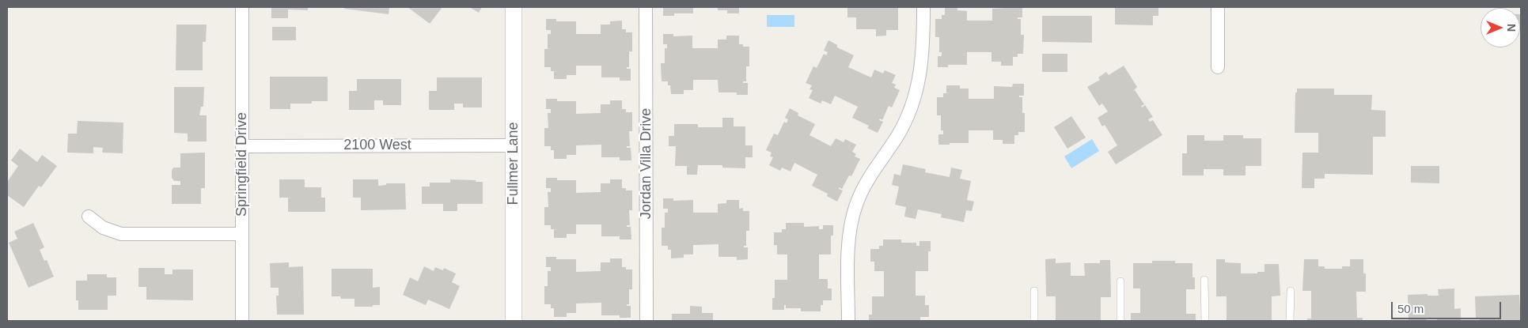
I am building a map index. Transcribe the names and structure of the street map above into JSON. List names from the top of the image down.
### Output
{
  "streets": {
    "street": [
      "2100 West",
      "Fullmer Lane",
      "Jordan Villa Drive",
      "Springfield Drive"
    ]
  },
  "crossings": [
    ["2100 West", "Fullmer Lane"],
    ["2100 West", "Springfield Drive"]
  ],
  "scale_bar": "50 m",
  "north": "right"
}
